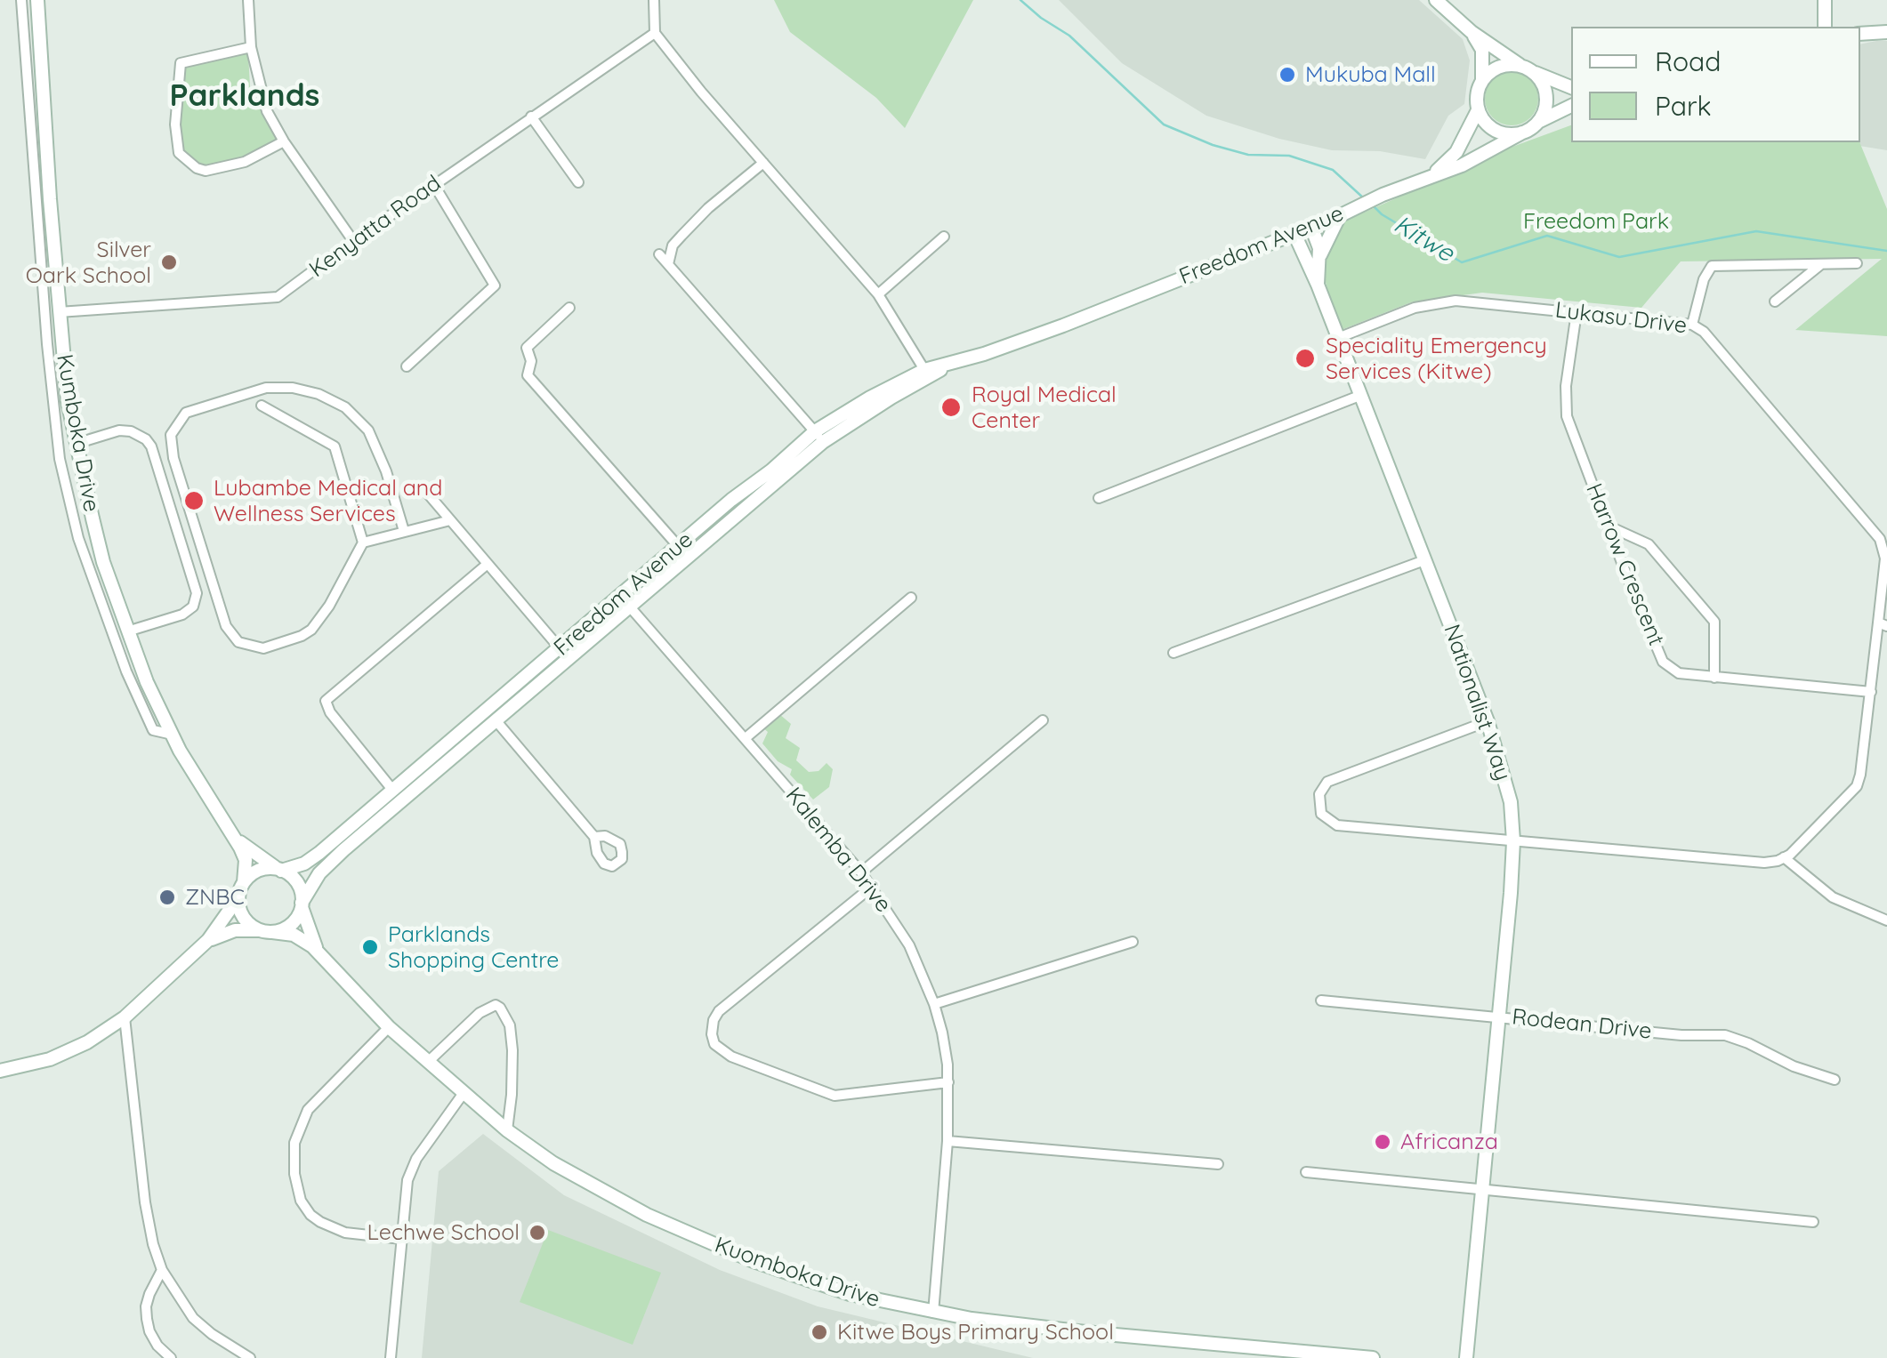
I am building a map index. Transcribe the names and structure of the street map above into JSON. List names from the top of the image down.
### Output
{
  "streets": {
    "main road": [
      "Freedom Avenue",
      "Kumboka Drive",
      "Nationalist Way",
      "Kuomboka Drive"
    ],
    "street": [
      "Kenyatta Road",
      "Lukasu Drive",
      "Harrow Crescent",
      "Kalemba Drive",
      "Rodean Drive"
    ]
  },
  "crossings": [
    ["Kenyatta Road", "Kumboka Drive"],
    ["Freedom Avenue", "Nationalist Way"],
    ["Freedom Avenue", "Kalemba Drive"],
    ["Lukasu Drive", "Harrow Crescent"],
    ["Lukasu Drive", "Nationalist Way"],
    ["Nationalist Way", "Rodean Drive"],
    ["Kalemba Drive", "Kuomboka Drive"]
  ],
  "districts": ["Parklands"],
  "water": ["Kitwe"],
  "parks": ["Freedom Park"],
  "places": [
    "Mukuba Mall",
    "Silver Oark School",
    "Speciality Emergency Services (Kitwe)",
    "Royal Medical Center",
    "Lubambe Medical and Wellness Services",
    "ZNBC",
    "Parklands Shopping Centre",
    "Africanza",
    "Lechwe School",
    "Kitwe Boys Primary School"
  ],
  "legend": ["Road", "Park"]
}
